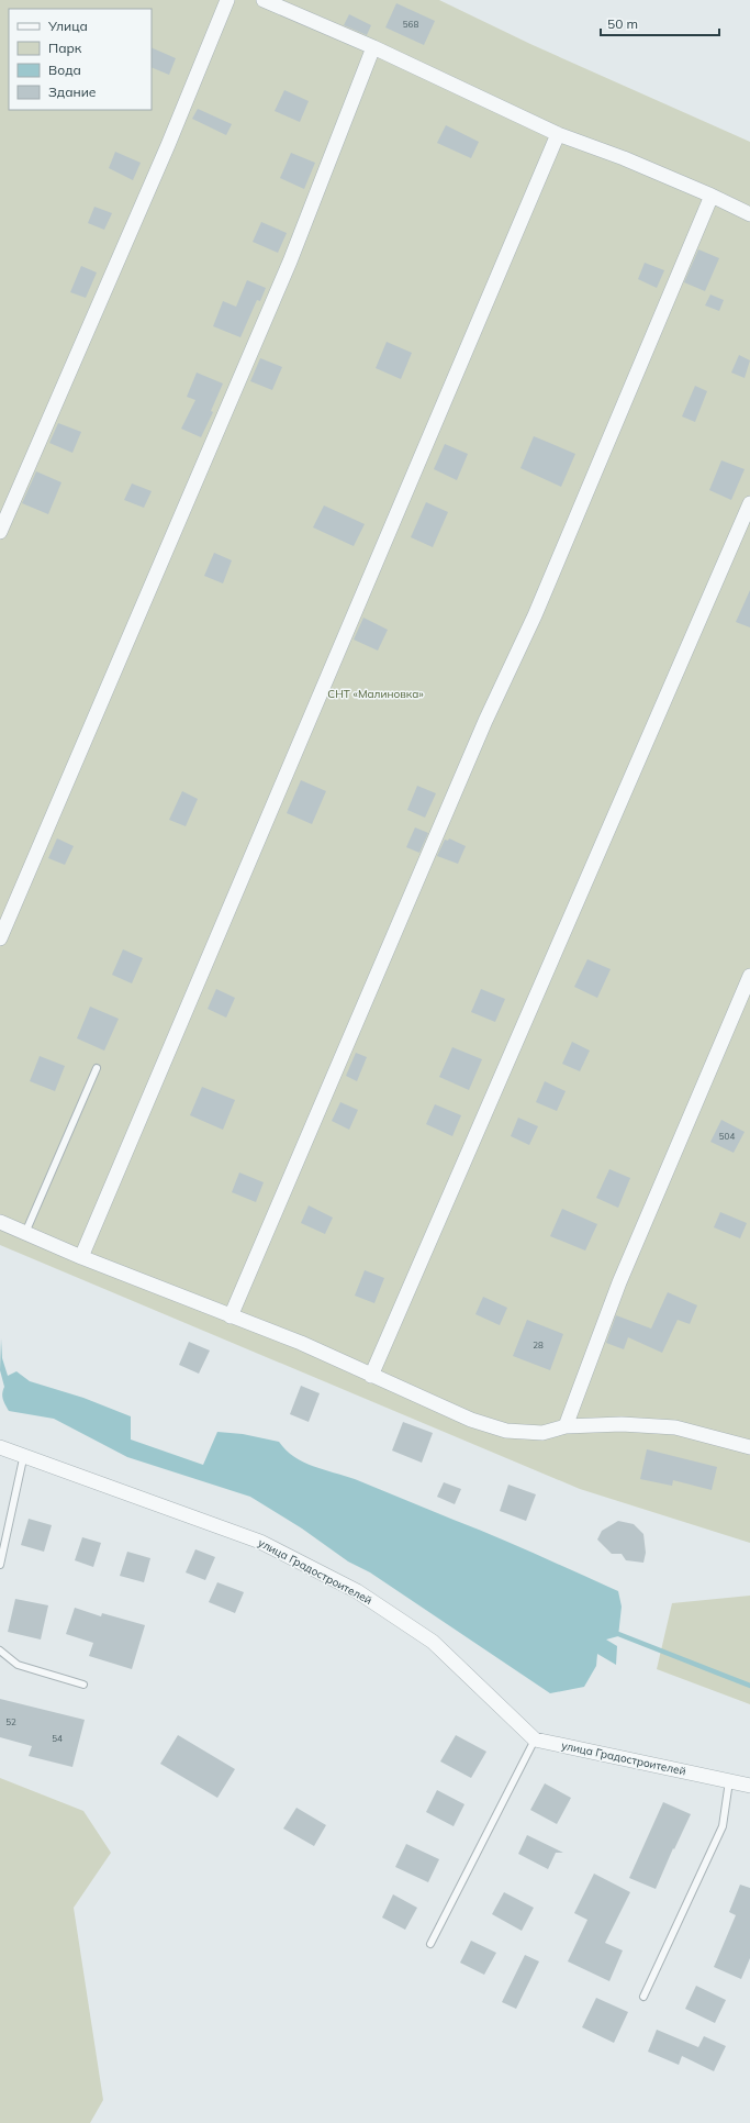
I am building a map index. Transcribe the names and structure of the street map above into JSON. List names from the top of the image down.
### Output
{
  "streets": {
    "street": ["улица Градостроителей"]
  },
  "parks": ["СНТ «Малиновка»"],
  "house_numbers": [
    "568",
    "504",
    "28",
    "52",
    "54"
  ],
  "legend": [
    "Улица",
    "Парк",
    "Вода",
    "Здание"
  ],
  "scale_bar": "50 m"
}
